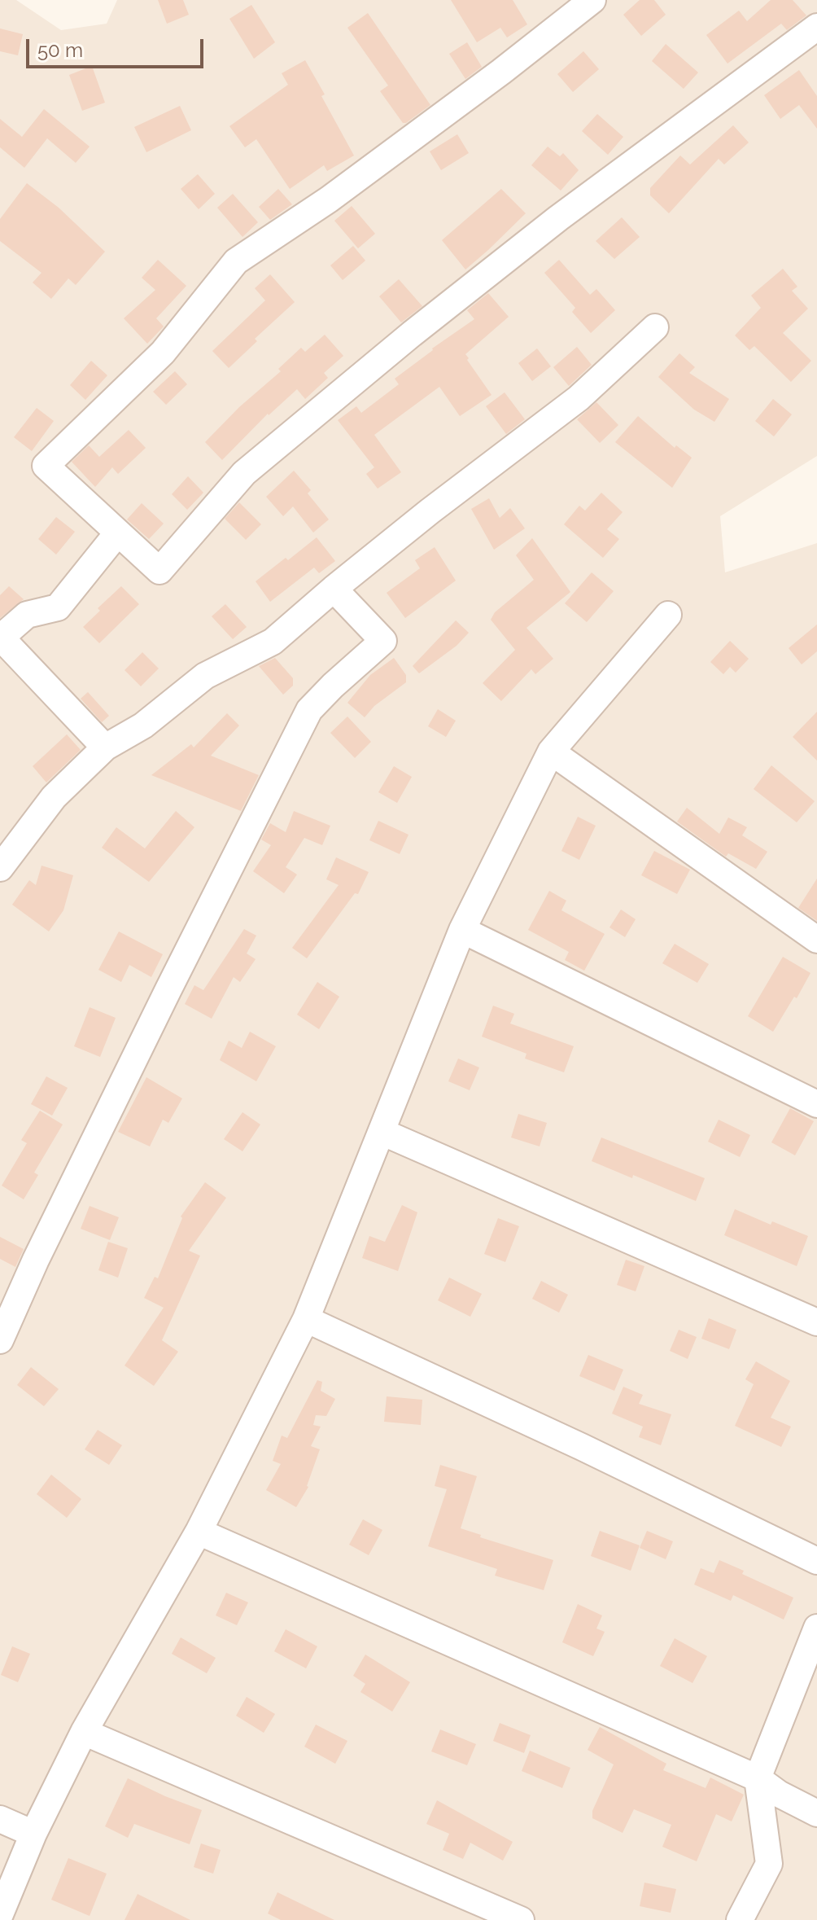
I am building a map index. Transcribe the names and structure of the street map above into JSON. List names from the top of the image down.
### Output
{
  "scale_bar": "50 m"
}
